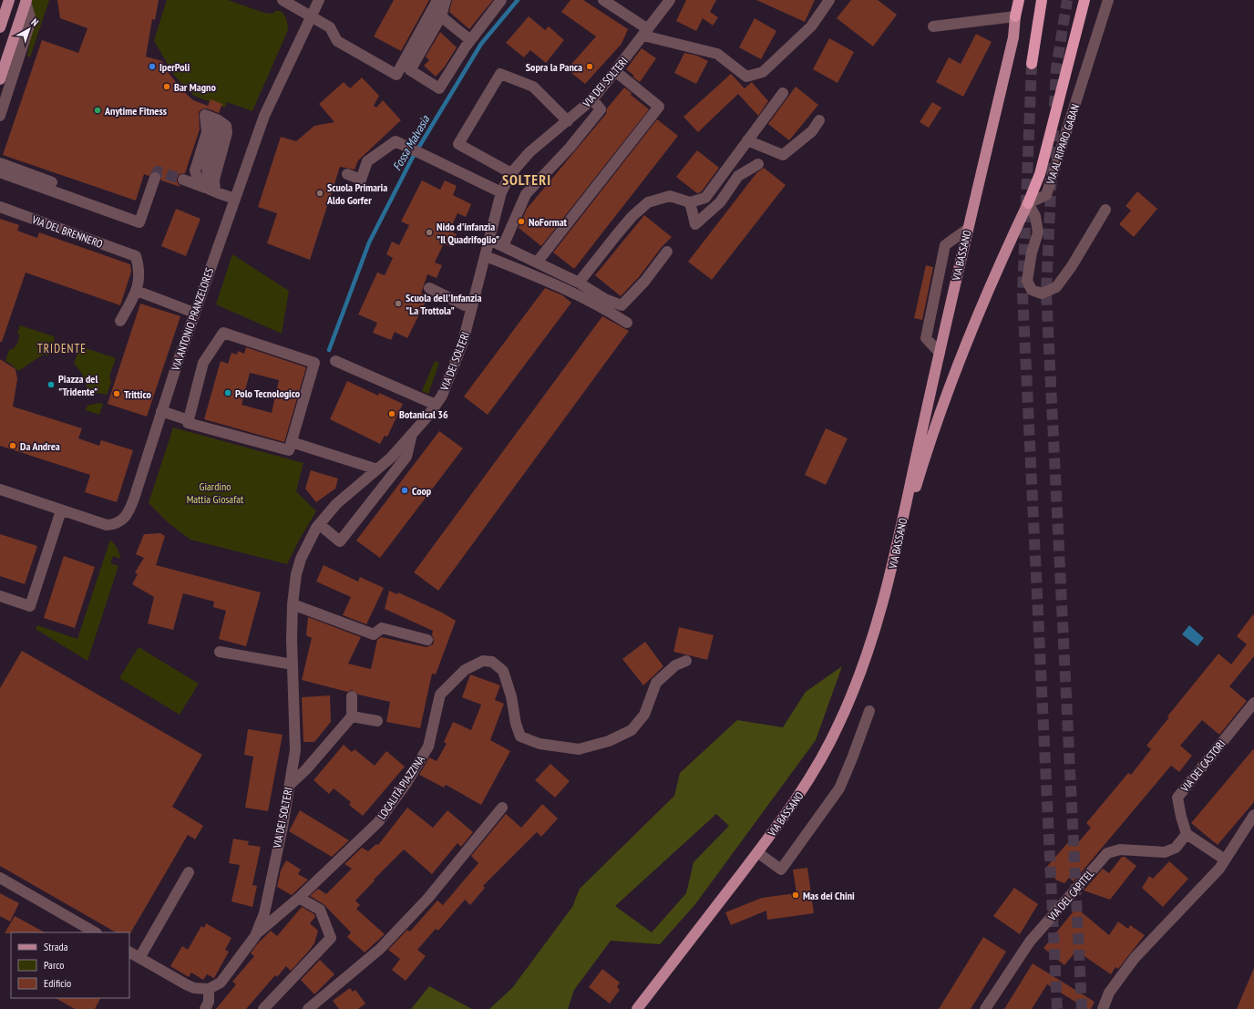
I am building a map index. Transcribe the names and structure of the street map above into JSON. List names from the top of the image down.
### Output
{
  "streets": {
    "main road": ["VIA BASSANO"],
    "street": [
      "VIA DEI SOLTERI",
      "VIA AL RIPARO GABAN",
      "VIA DEL BRENNERO",
      "VIA ANTONIO PRANZELORES",
      "VIA DEI CASTORI",
      "LOCALITÀ PIAZZINA",
      "VIA DEL CAPITEL"
    ]
  },
  "crossings": [
    ["VIA DEI SOLTERI", "LOCALITÀ PIAZZINA"],
    ["VIA DEI CASTORI", "VIA DEL CAPITEL"]
  ],
  "districts": ["SOLTERI", "TRIDENTE"],
  "water": ["Fossa Malvasia"],
  "parks": ["Giardino Mattia Giosafat"],
  "places": [
    "IperPoli",
    "Sopra la Panca",
    "Bar Magno",
    "Anytime Fitness",
    "Scuola Primaria Aldo Gorfer",
    "NoFormat",
    "Nido d'infanzia \"Il Quadrifoglio\"",
    "Scuola dell'Infanzia \"La Trottola\"",
    "Piazza del \"Tridente\"",
    "Polo Tecnologico",
    "Trittico",
    "Botanical 36",
    "Da Andrea",
    "Coop",
    "Mas dei Chini"
  ],
  "legend": ["Strada", "Parco", "Edificio"],
  "north": "top right"
}
